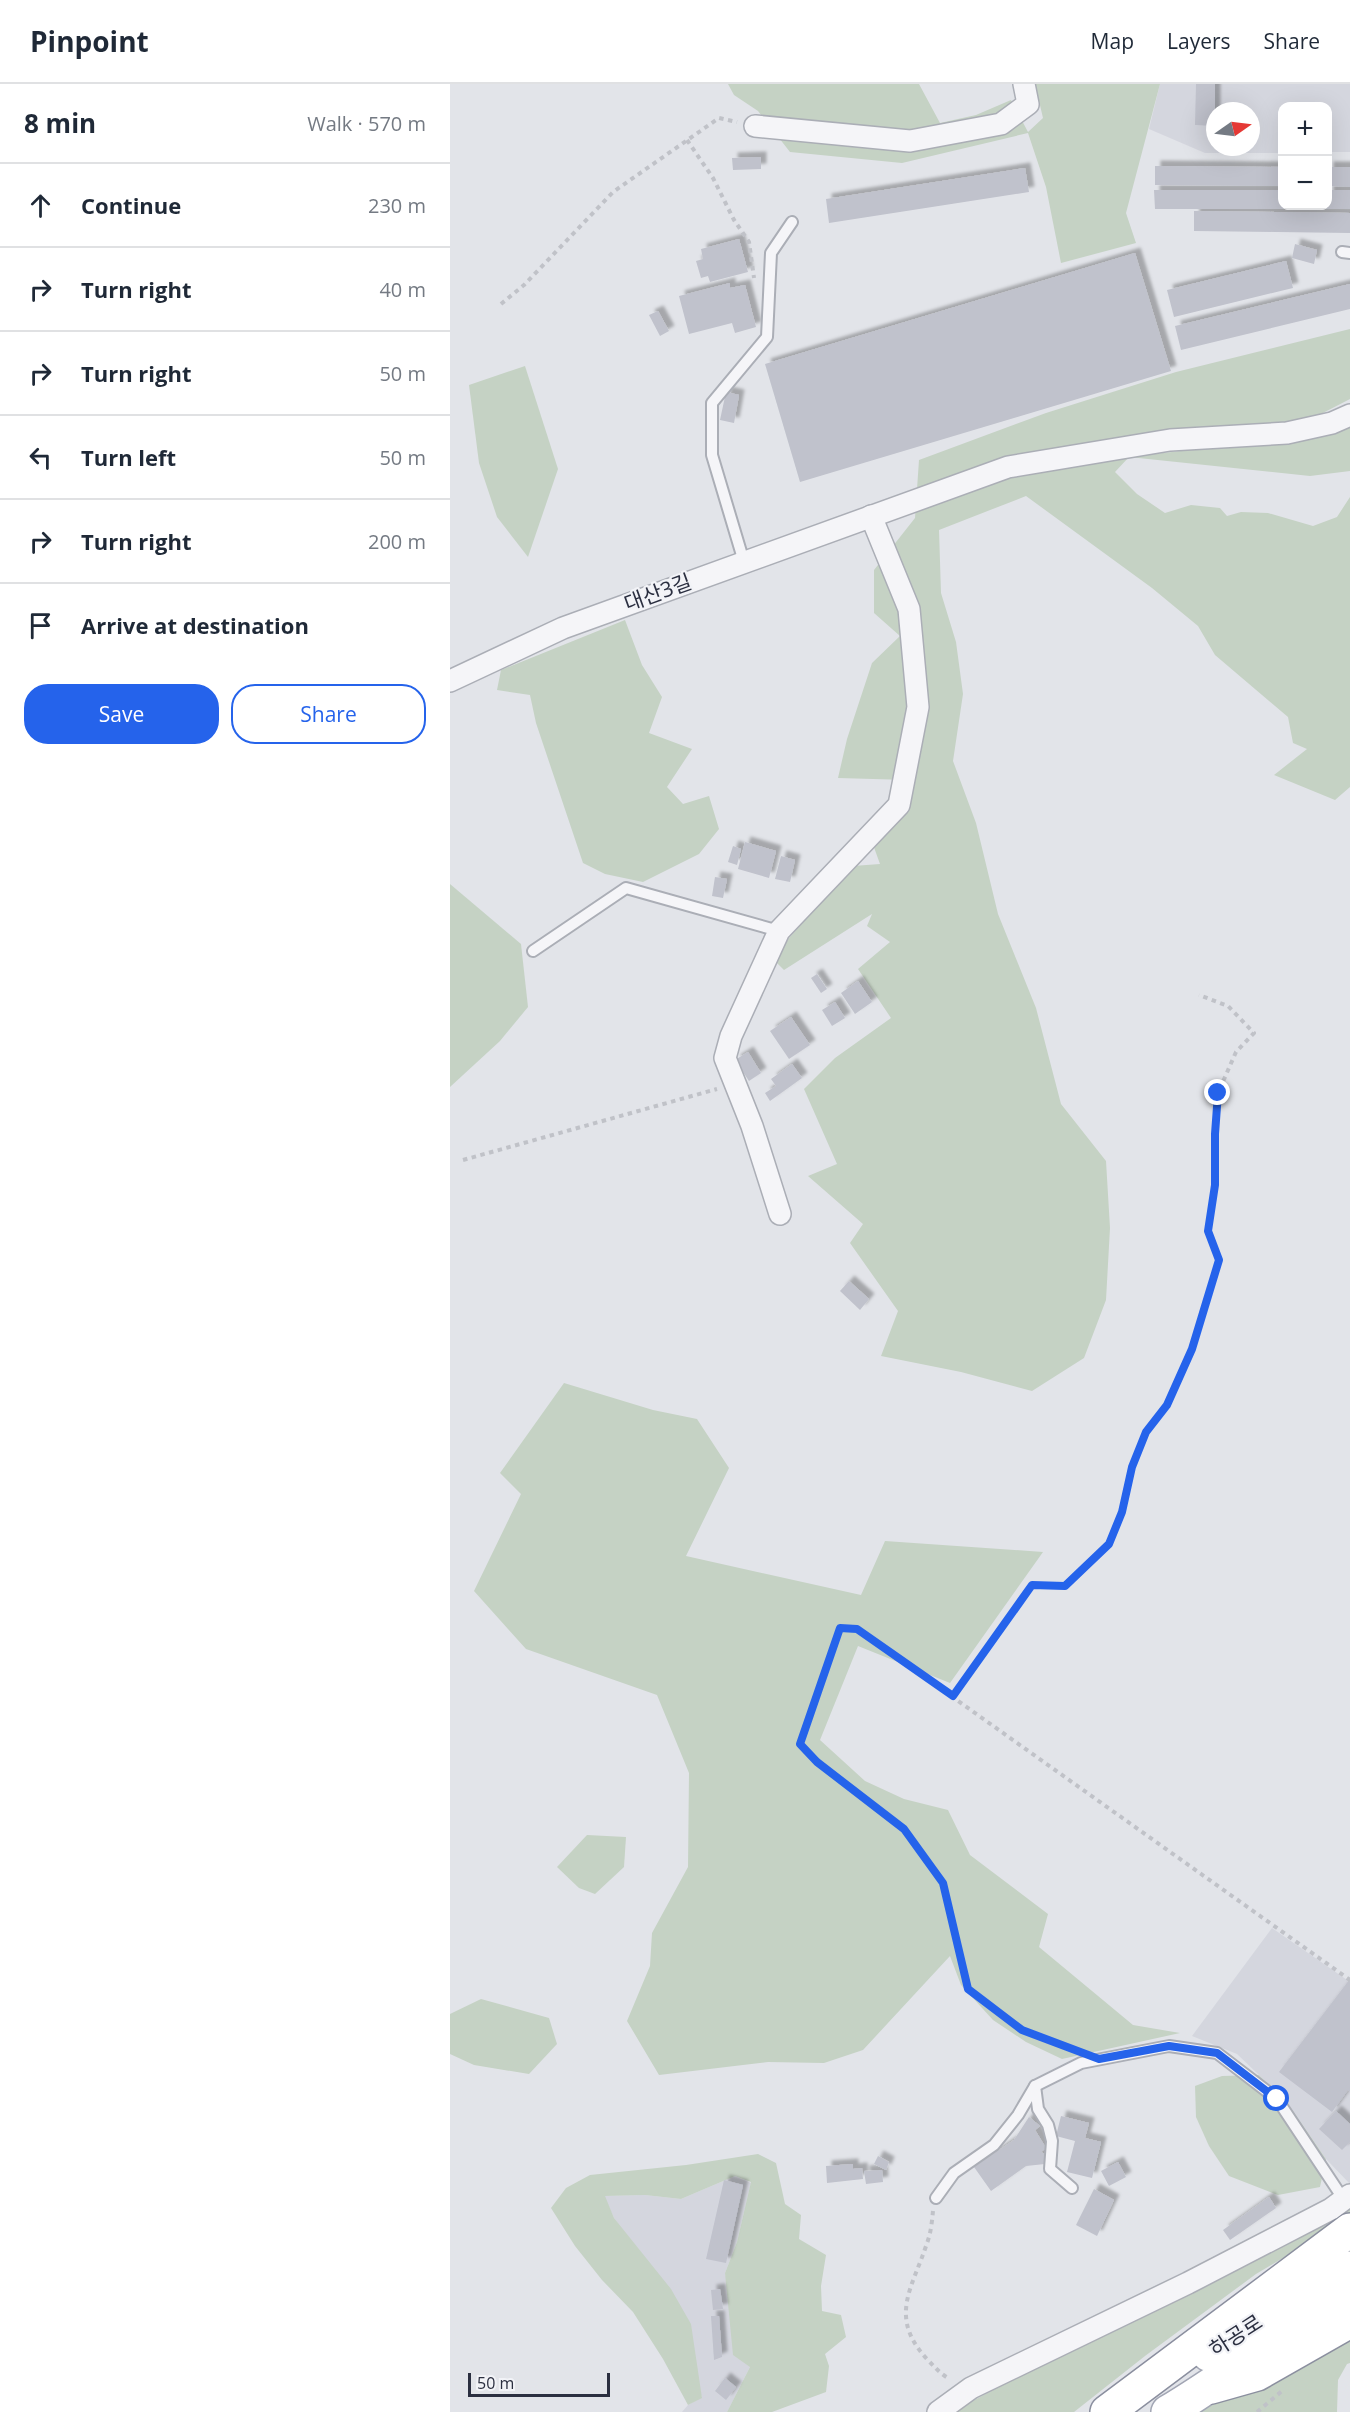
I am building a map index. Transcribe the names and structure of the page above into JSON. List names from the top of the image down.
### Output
{
  "streets": {
    "main road": ["하공로"],
    "street": ["대산3길"]
  },
  "scale_bar": "50 m",
  "north": "right",
  "page": {
    "header": "Pinpoint",
    "nav": ["Map", "Layers", "Share"],
    "heading": ["8 min", "Walk · 570 m"],
    "map_buttons": ["+", "−"],
    "list": [
      ["Continue", "230 m"],
      ["Turn right", "40 m"],
      ["Turn right", "50 m"],
      ["Turn left", "50 m"],
      ["Turn right", "200 m"],
      "Arrive at destination"
    ],
    "buttons": ["Save", "Share"],
    "scale": "50 m"
  }
}
